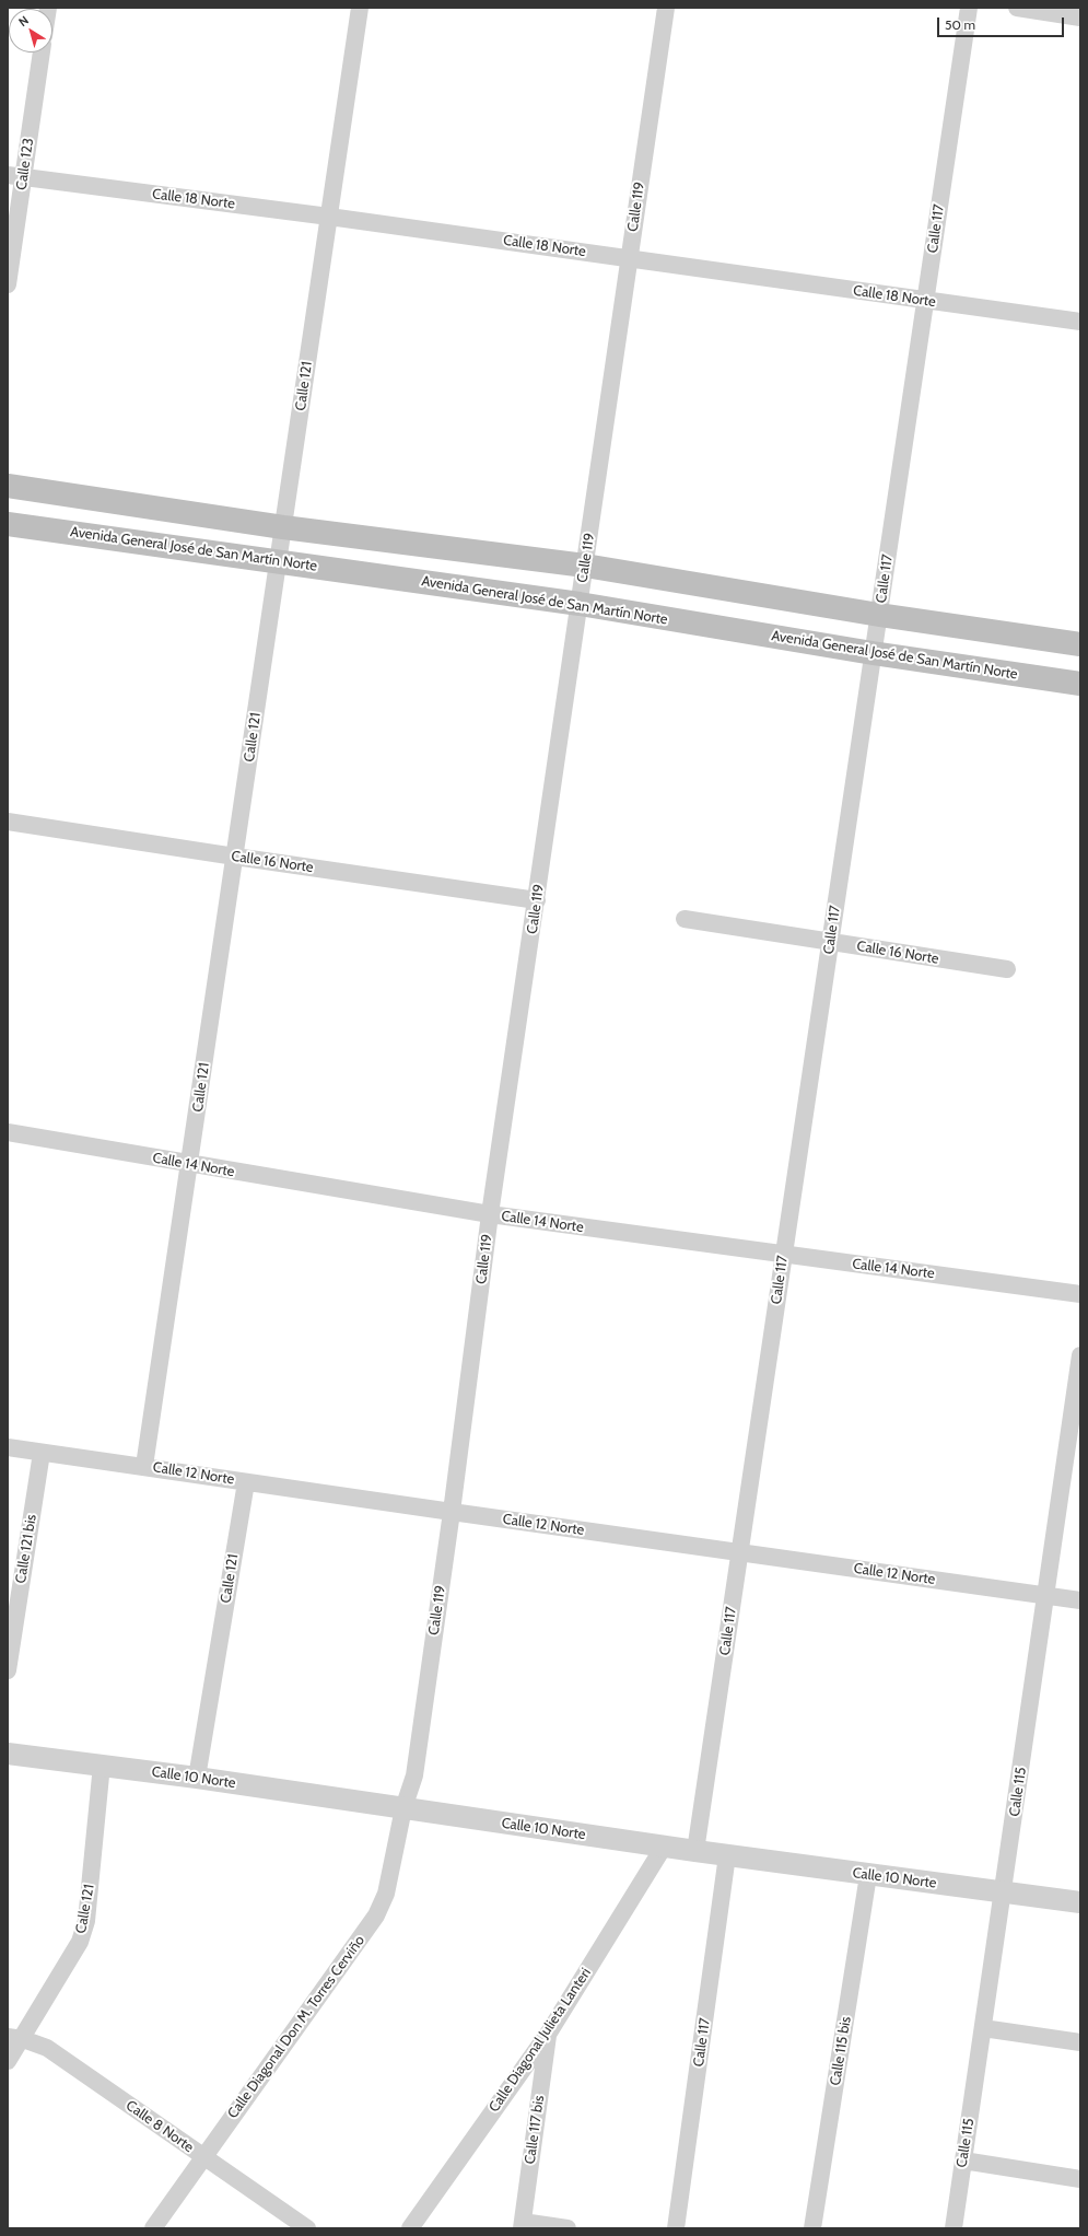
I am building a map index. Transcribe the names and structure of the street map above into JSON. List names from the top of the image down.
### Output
{
  "streets": {
    "main road": ["Avenida General José de San Martín Norte"],
    "street": [
      "Calle 123",
      "Calle 18 Norte",
      "Calle 119",
      "Calle 117",
      "Calle 121",
      "Calle 16 Norte",
      "Calle 14 Norte",
      "Calle 12 Norte",
      "Calle 121 bis",
      "Calle 10 Norte",
      "Calle 115",
      "Calle Diagonal Don M. Torres Cerviño",
      "Calle Diagonal Julieta Lanteri",
      "Calle 115 bis",
      "Calle 8 Norte",
      "Calle 117 bis"
    ]
  },
  "crossings": [
    ["Calle 123", "Calle 18 Norte"],
    ["Calle 18 Norte", "Calle 119"],
    ["Calle 18 Norte", "Calle 117"],
    ["Calle 18 Norte", "Calle 121"],
    ["Calle 119", "Avenida General José de San Martín Norte"],
    ["Calle 119", "Calle 16 Norte"],
    ["Calle 119", "Calle 14 Norte"],
    ["Calle 119", "Calle 12 Norte"],
    ["Calle 119", "Calle 10 Norte"],
    ["Calle 119", "Calle Diagonal Don M. Torres Cerviño"],
    ["Calle 117", "Avenida General José de San Martín Norte"],
    ["Calle 117", "Calle 16 Norte"],
    ["Calle 117", "Calle 14 Norte"],
    ["Calle 117", "Calle 12 Norte"],
    ["Calle 117", "Calle 10 Norte"],
    ["Calle 121", "Avenida General José de San Martín Norte"],
    ["Calle 121", "Calle 16 Norte"],
    ["Calle 121", "Calle 14 Norte"],
    ["Calle 121", "Calle 12 Norte"],
    ["Calle 121", "Calle 10 Norte"],
    ["Calle 121", "Calle 8 Norte"],
    ["Calle 12 Norte", "Calle 121 bis"],
    ["Calle 12 Norte", "Calle 115"],
    ["Calle 10 Norte", "Calle 115"],
    ["Calle 10 Norte", "Calle Diagonal Don M. Torres Cerviño"],
    ["Calle 10 Norte", "Calle Diagonal Julieta Lanteri"],
    ["Calle 10 Norte", "Calle 115 bis"],
    ["Calle Diagonal Don M. Torres Cerviño", "Calle 8 Norte"],
    ["Calle Diagonal Julieta Lanteri", "Calle 117 bis"]
  ],
  "scale_bar": "50 m",
  "north": "top left"
}
